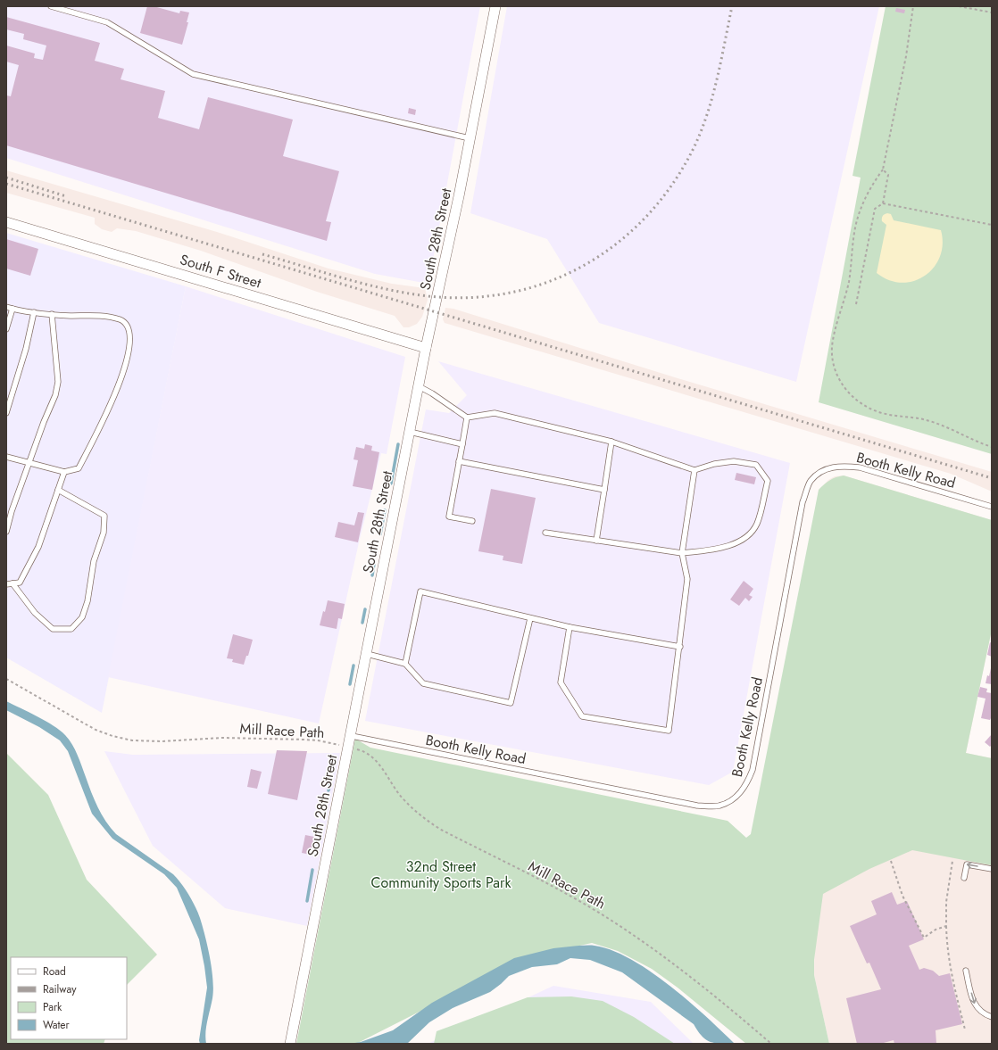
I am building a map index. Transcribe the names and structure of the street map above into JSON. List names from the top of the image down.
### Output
{
  "streets": {
    "street": ["South 28th Street", "South F Street"],
    "lane": ["Booth Kelly Road"],
    "path": ["Mill Race Path"]
  },
  "crossings": [
    ["South 28th Street", "South F Street"],
    ["South 28th Street", "Booth Kelly Road"],
    ["South 28th Street", "Mill Race Path"]
  ],
  "parks": ["32nd Street Community Sports Park"],
  "legend": [
    "Road",
    "Railway",
    "Park",
    "Water"
  ]
}
